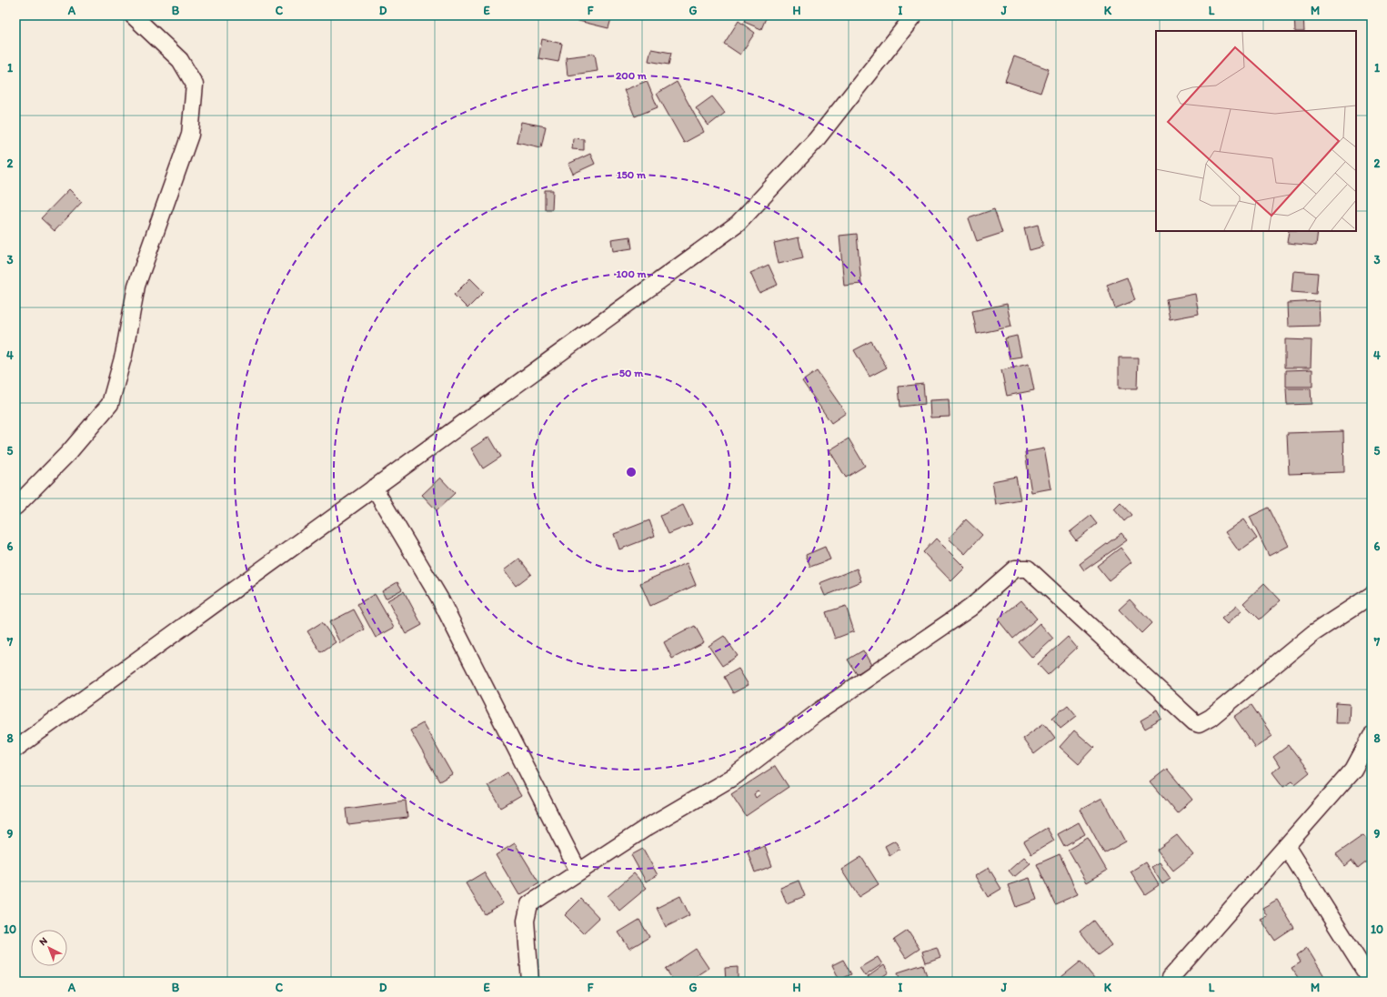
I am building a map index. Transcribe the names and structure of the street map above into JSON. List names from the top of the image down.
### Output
{
  "north": "top left",
  "grid": {
    "columns": [
      "A",
      "B",
      "C",
      "D",
      "E",
      "F",
      "G",
      "H",
      "I",
      "J",
      "K",
      "L",
      "M"
    ],
    "rows": [
      "1",
      "2",
      "3",
      "4",
      "5",
      "6",
      "7",
      "8",
      "9",
      "10"
    ]
  },
  "rings": [
    "200 m",
    "150 m",
    "100 m",
    "50 m"
  ]
}
